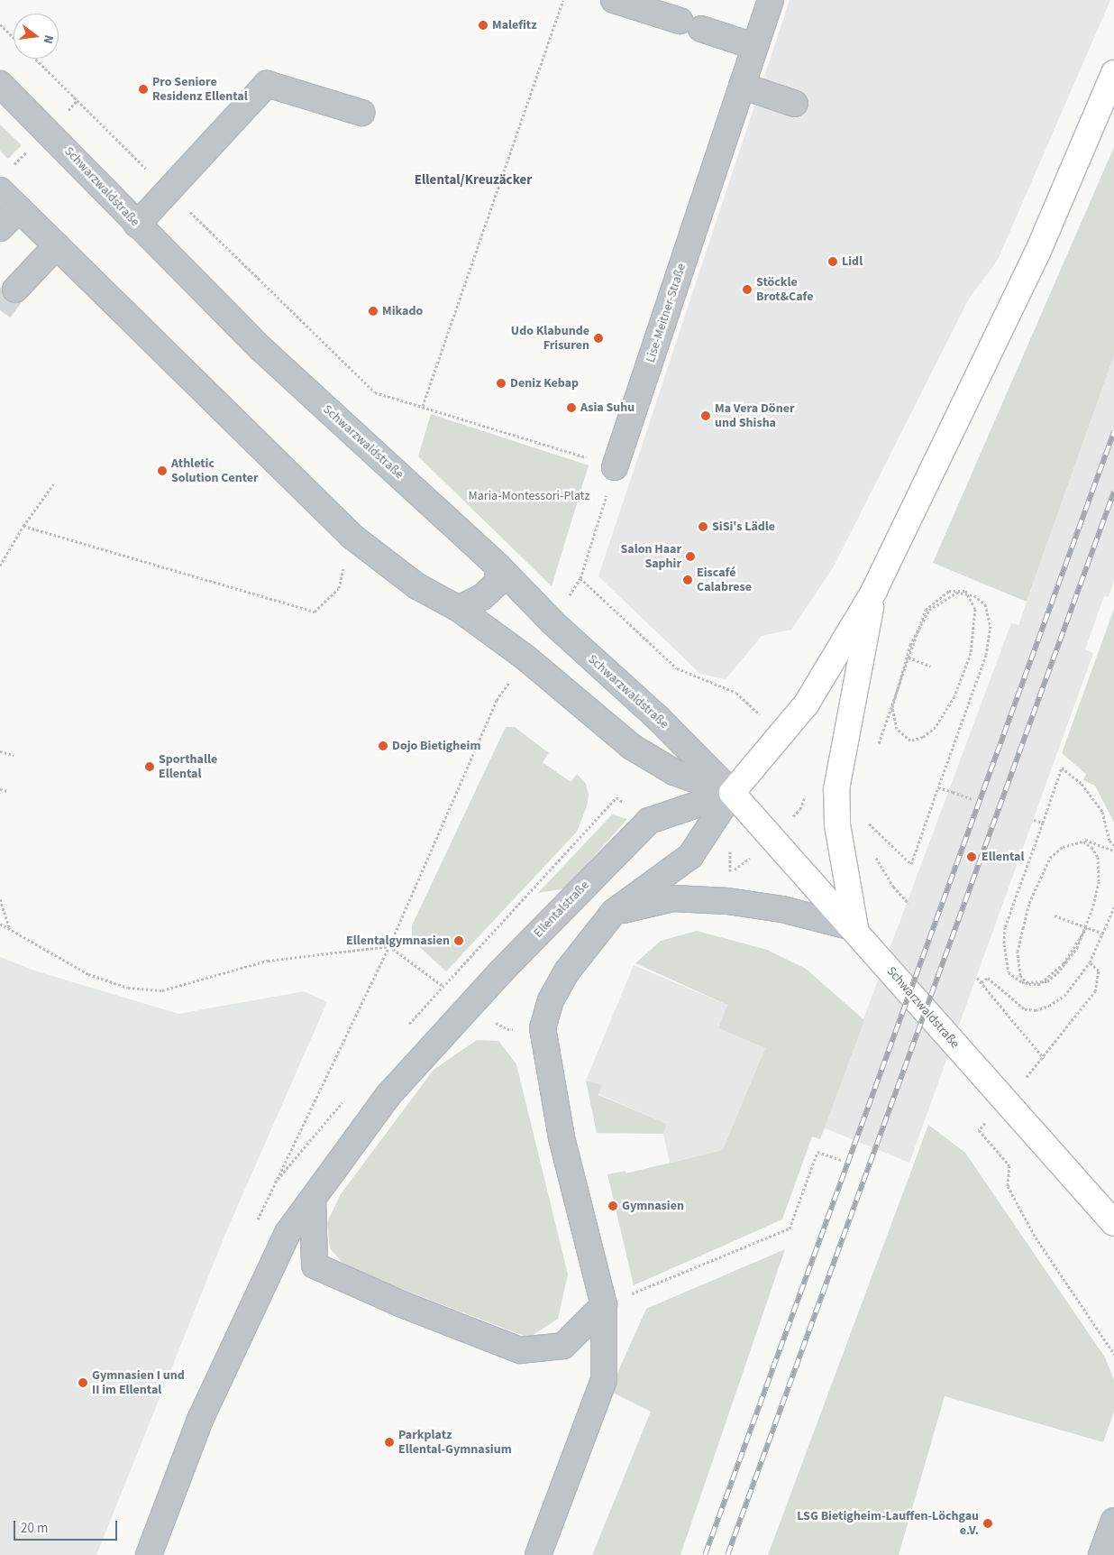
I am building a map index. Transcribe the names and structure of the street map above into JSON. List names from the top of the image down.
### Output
{
  "streets": {
    "main road": ["Schwarzwaldstraße"],
    "street": ["Lise-Meitner-Straße", "Ellentalstraße"]
  },
  "crossings": [
    ["Schwarzwaldstraße", "Ellentalstraße"]
  ],
  "districts": ["Ellental/Kreuzäcker"],
  "parks": ["Maria-Montessori-Platz"],
  "places": [
    "Malefitz",
    "Pro Seniore Residenz Ellental",
    "Lidl",
    "Stöckle Brot&Cafe",
    "Mikado",
    "Udo Klabunde Frisuren",
    "Deniz Kebap",
    "Asia Suhu",
    "Ma Vera Döner und Shisha",
    "Athletic Solution Center",
    "SiSi's Lädle",
    "Salon Haar Saphir",
    "Eiscafé Calabrese",
    "Dojo Bietigheim",
    "Sporthalle Ellental",
    "Ellental",
    "Ellentalgymnasien",
    "Gymnasien",
    "Gymnasien I und II im Ellental",
    "Parkplatz Ellental-Gymnasium",
    "LSG Bietigheim-Lauffen-Löchgau e.V."
  ],
  "scale_bar": "20 m",
  "north": "right"
}
